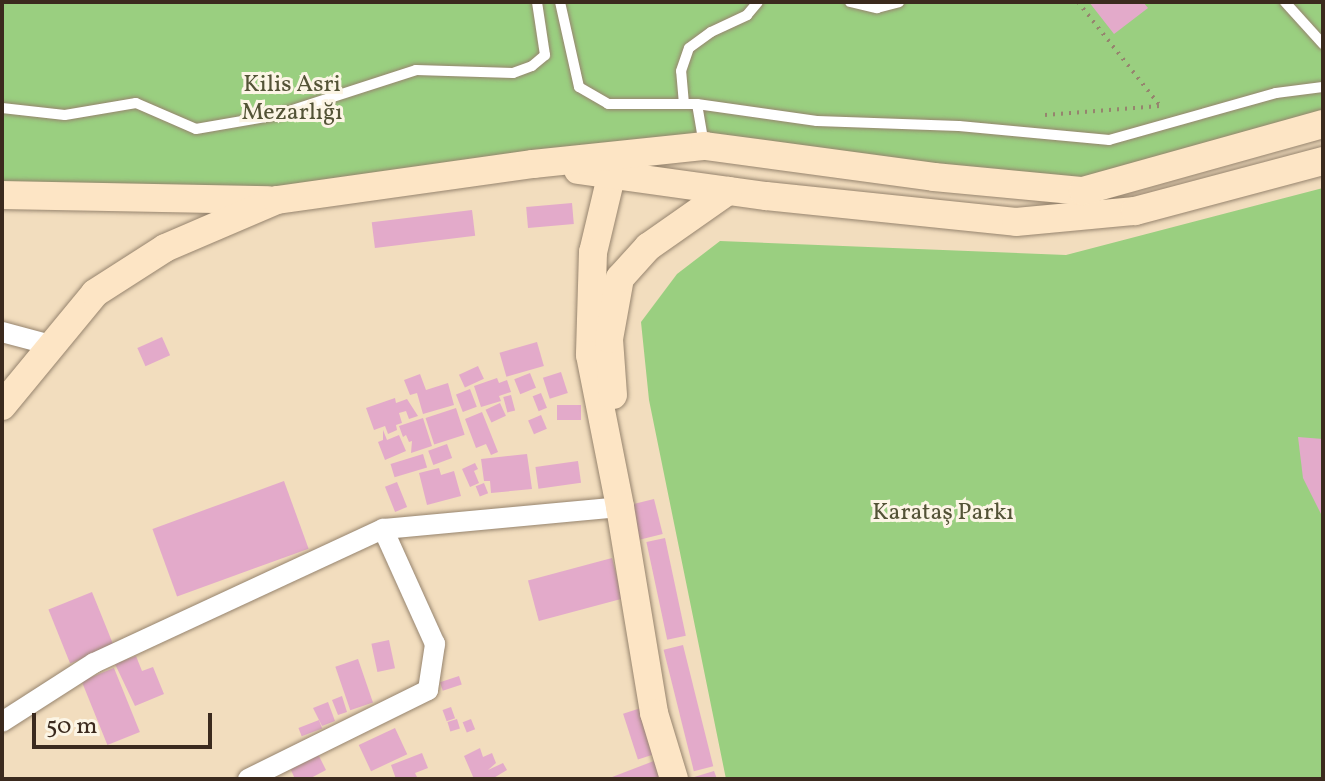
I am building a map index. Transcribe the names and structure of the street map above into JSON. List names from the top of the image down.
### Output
{
  "parks": ["Kilis Asri Mezarlığı", "Karataş Parkı"],
  "scale_bar": "50 m"
}
